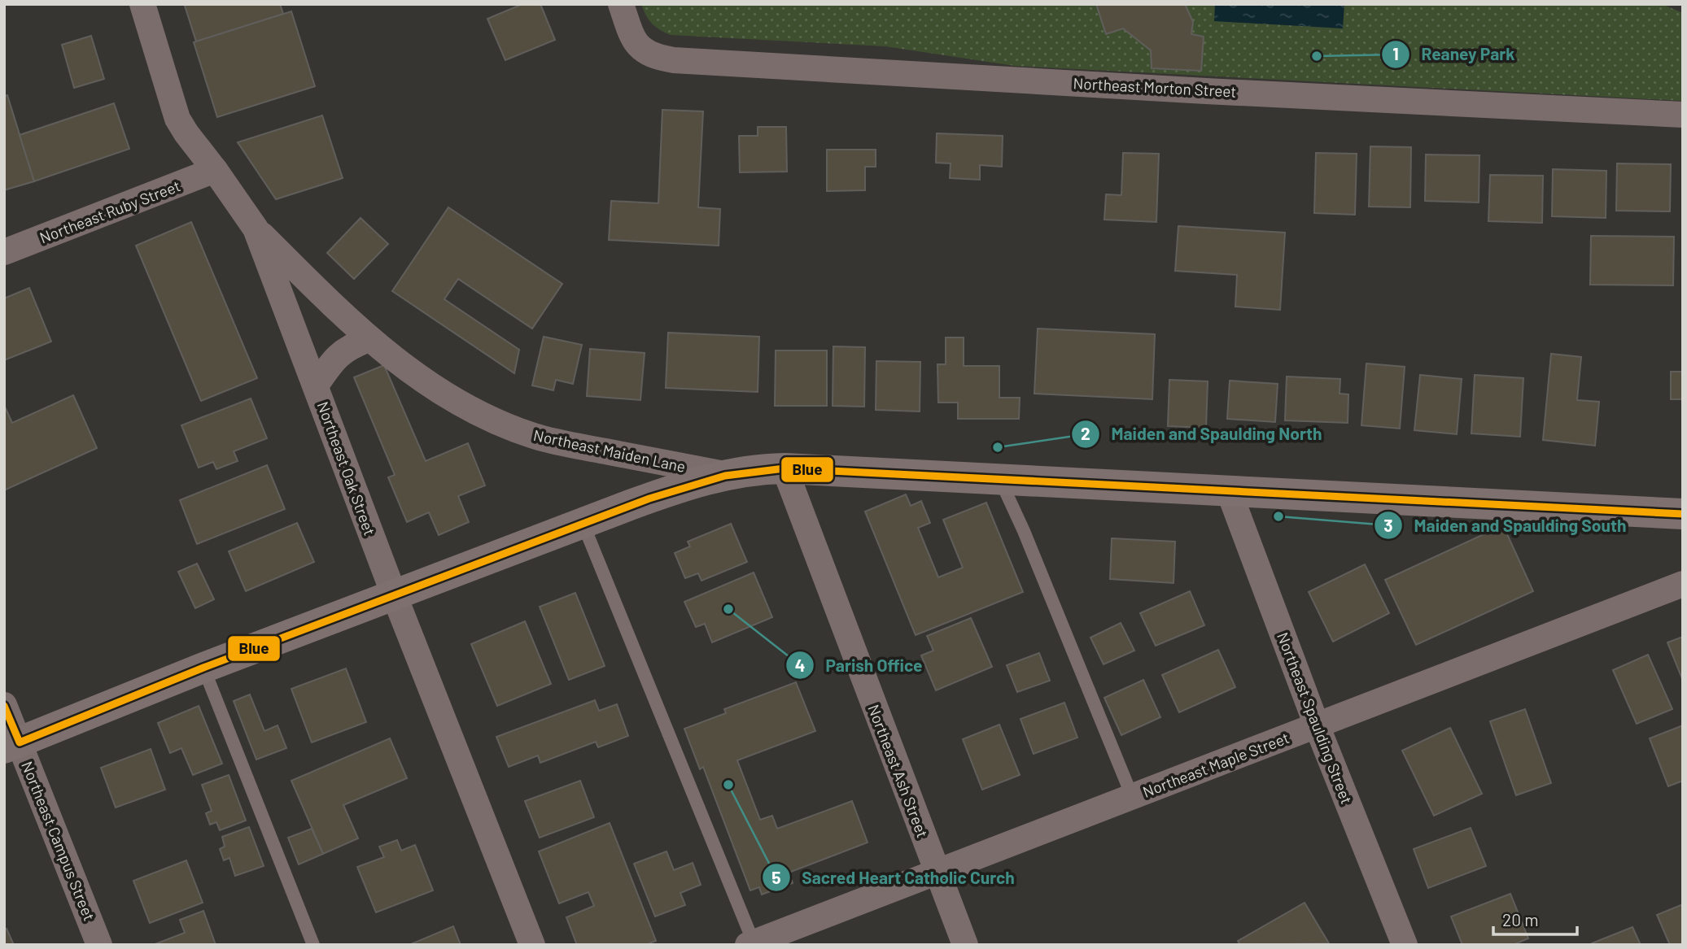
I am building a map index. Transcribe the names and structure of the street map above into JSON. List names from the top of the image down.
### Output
{
  "streets": {
    "street": [
      "Northeast Morton Street",
      "Northeast Ruby Street",
      "Northeast Maiden Lane",
      "Northeast Oak Street",
      "Northeast Spaulding Street",
      "Northeast Maple Street",
      "Northeast Ash Street",
      "Northeast Campus Street"
    ]
  },
  "crossings": [
    ["Northeast Ruby Street", "Northeast Oak Street"],
    ["Northeast Maiden Lane", "Northeast Oak Street"],
    ["Northeast Maiden Lane", "Northeast Spaulding Street"],
    ["Northeast Maiden Lane", "Northeast Ash Street"],
    ["Northeast Spaulding Street", "Northeast Maple Street"],
    ["Northeast Maple Street", "Northeast Ash Street"]
  ],
  "places": [
    "Reaney Park",
    "Maiden and Spaulding North",
    "Maiden and Spaulding South",
    "Parish Office",
    "Sacred Heart Catholic Curch"
  ],
  "lines": ["transit line Blue"],
  "scale_bar": "20 m"
}
